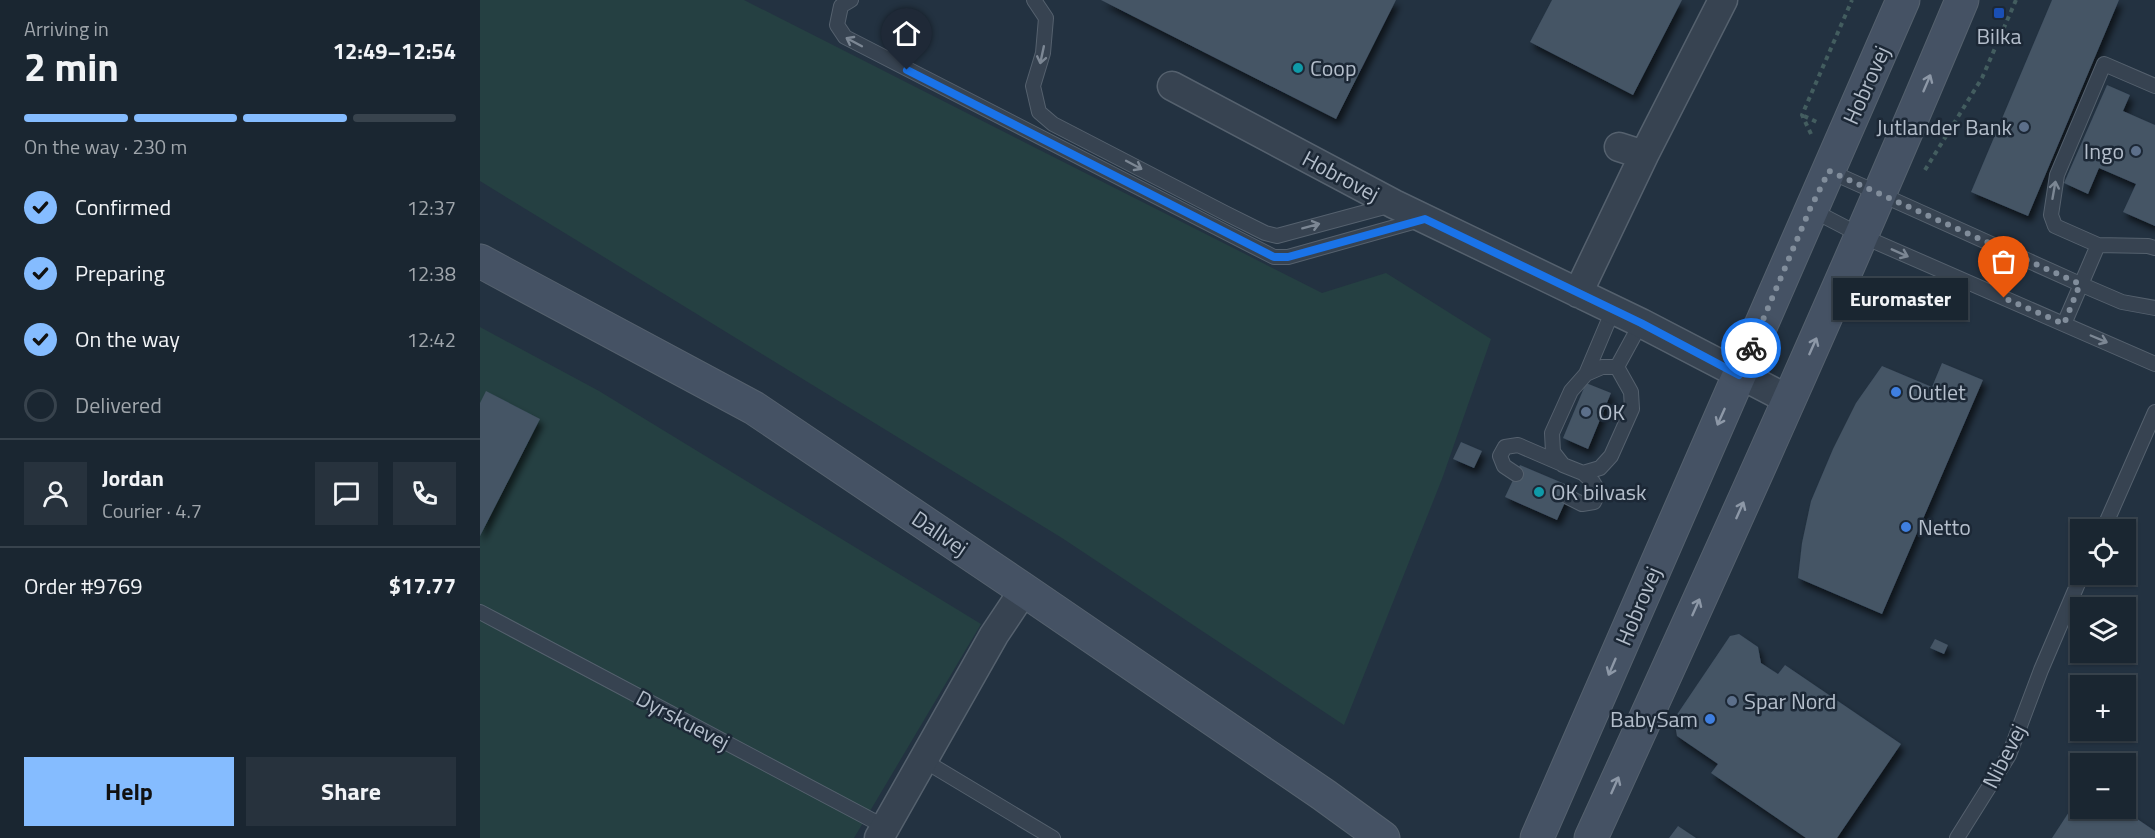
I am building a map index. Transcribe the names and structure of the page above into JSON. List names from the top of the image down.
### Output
{
  "streets": {
    "main road": ["Hobrovej", "Dallvej"],
    "street": ["Dyrskuevej"],
    "lane": ["Nibevej"]
  },
  "crossings": [
    ["Dallvej", "Dyrskuevej"]
  ],
  "places": {
    "transit": ["Bilka"],
    "other": [
      "Coop",
      "Jutlander Bank",
      "Ingo",
      "Euromaster",
      "Outlet",
      "OK",
      "OK bilvask",
      "Netto",
      "Spar Nord",
      "BabySam"
    ]
  },
  "page": {
    "heading": ["2 min", "Arriving in", "12:49–12:54"],
    "panel": [
      "Jordan",
      "Courier · 4.7",
      "Order #9769",
      "$17.77"
    ],
    "bar": "On the way · 230 m",
    "list": [
      ["Confirmed", "12:37"],
      ["Preparing", "12:38"],
      ["On the way", "12:42"],
      "Delivered"
    ],
    "bubble": "Euromaster",
    "map_buttons": ["+", "−"],
    "buttons": ["Help", "Share"]
  }
}
